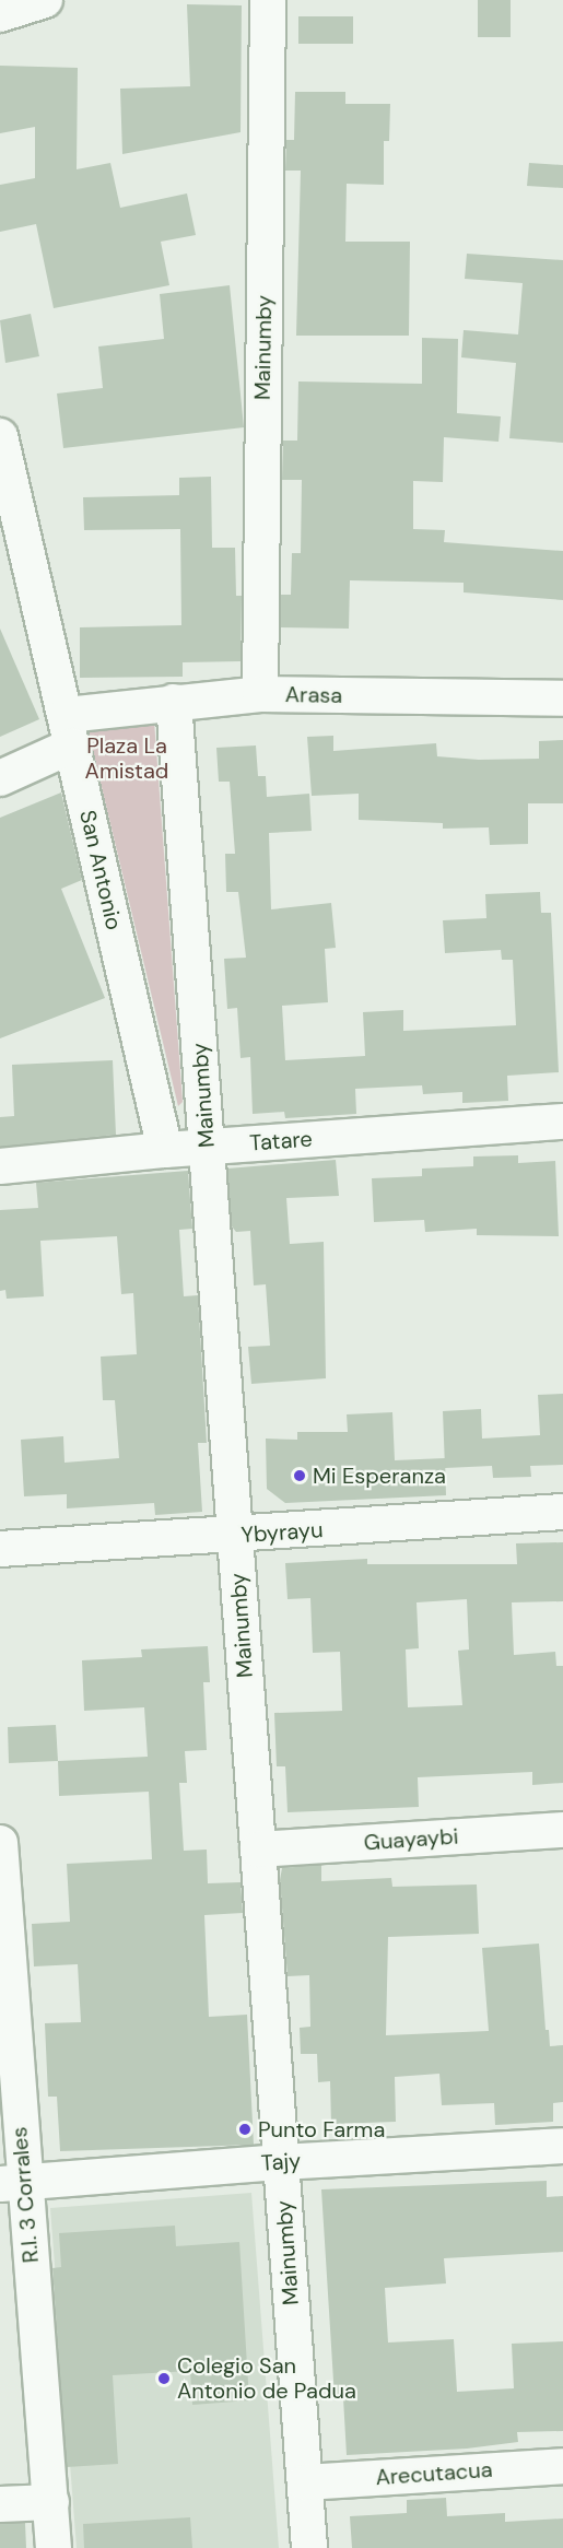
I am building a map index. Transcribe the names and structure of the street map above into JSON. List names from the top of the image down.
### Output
{
  "streets": {
    "street": [
      "Mainumby",
      "Arasa",
      "San Antonio",
      "Tatare",
      "Ybyrayu",
      "Guayaybi",
      "Tajy",
      "R.I. 3 Corrales",
      "Arecutacua"
    ]
  },
  "crossings": [
    ["Mainumby", "Arasa"],
    ["Mainumby", "Tatare"],
    ["Mainumby", "Ybyrayu"],
    ["Mainumby", "Guayaybi"],
    ["Mainumby", "Tajy"],
    ["Mainumby", "Arecutacua"],
    ["Arasa", "San Antonio"],
    ["San Antonio", "Tatare"],
    ["Tajy", "R.I. 3 Corrales"]
  ],
  "parks": ["Plaza La Amistad"],
  "places": ["Mi Esperanza", "Punto Farma", "Colegio San Antonio de Padua"]
}
